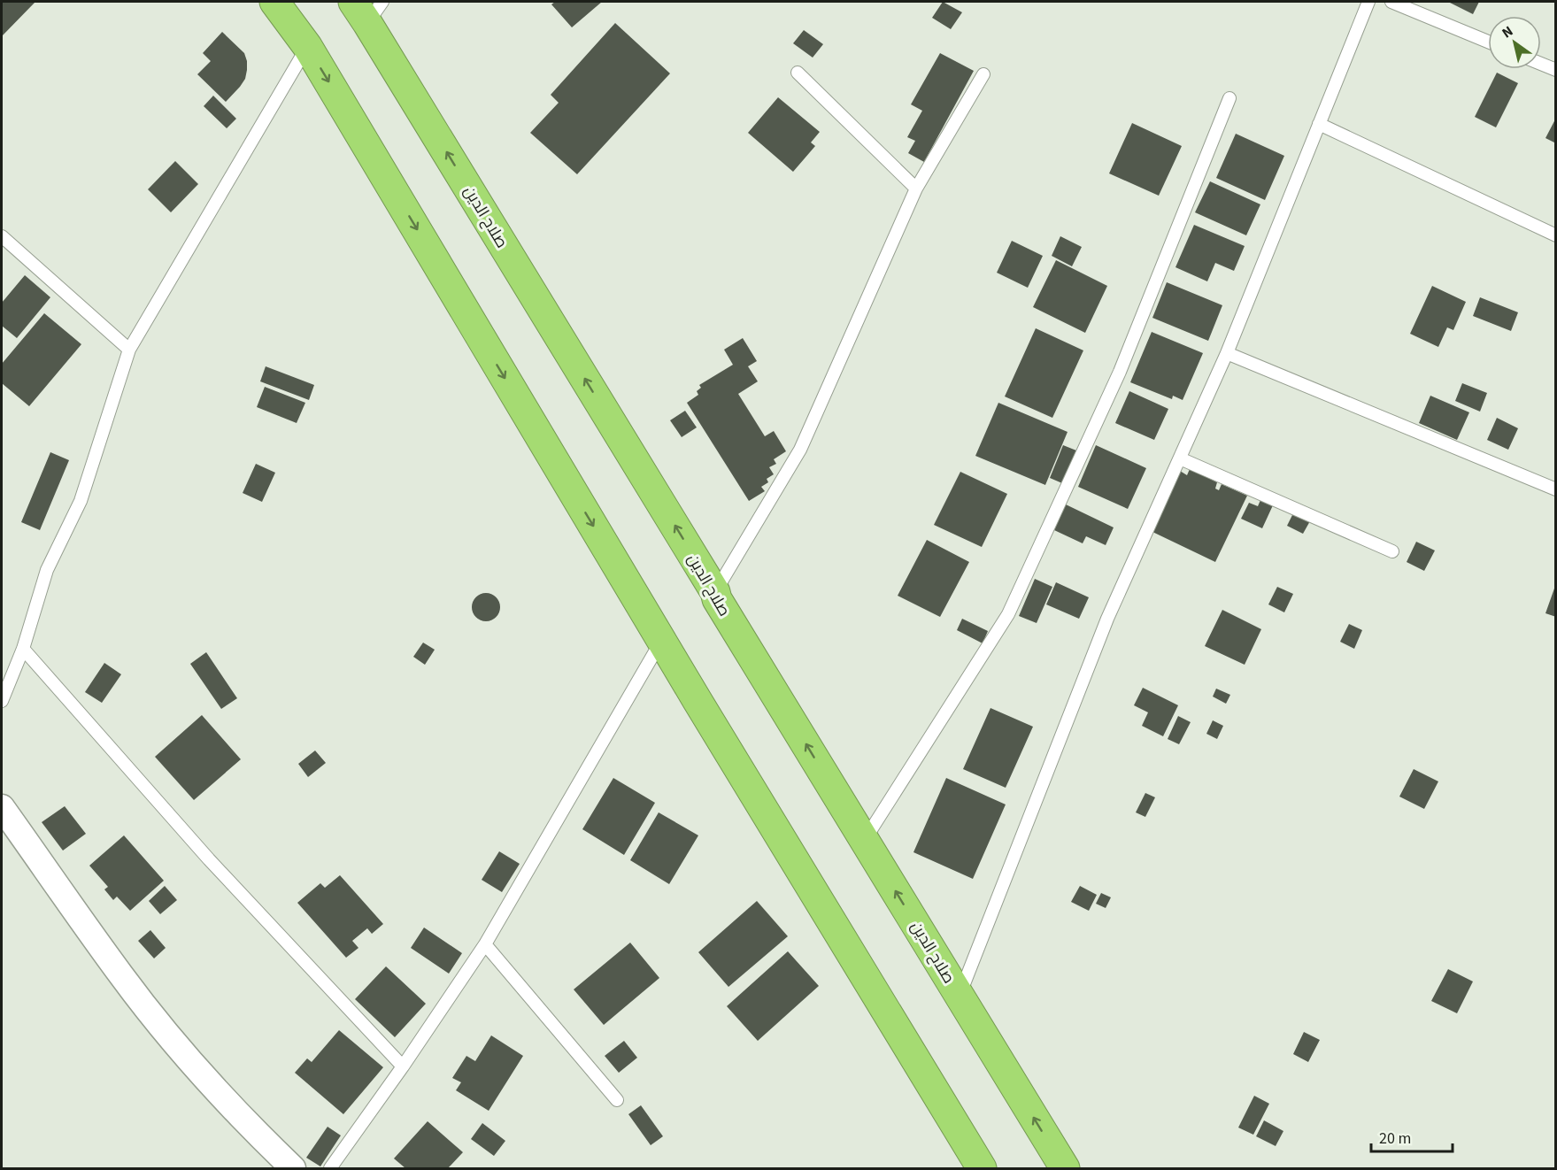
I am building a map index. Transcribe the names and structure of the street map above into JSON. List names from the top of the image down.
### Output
{
  "streets": {
    "highway": ["صلاح الدين"]
  },
  "scale_bar": "20 m",
  "north": "top left"
}
